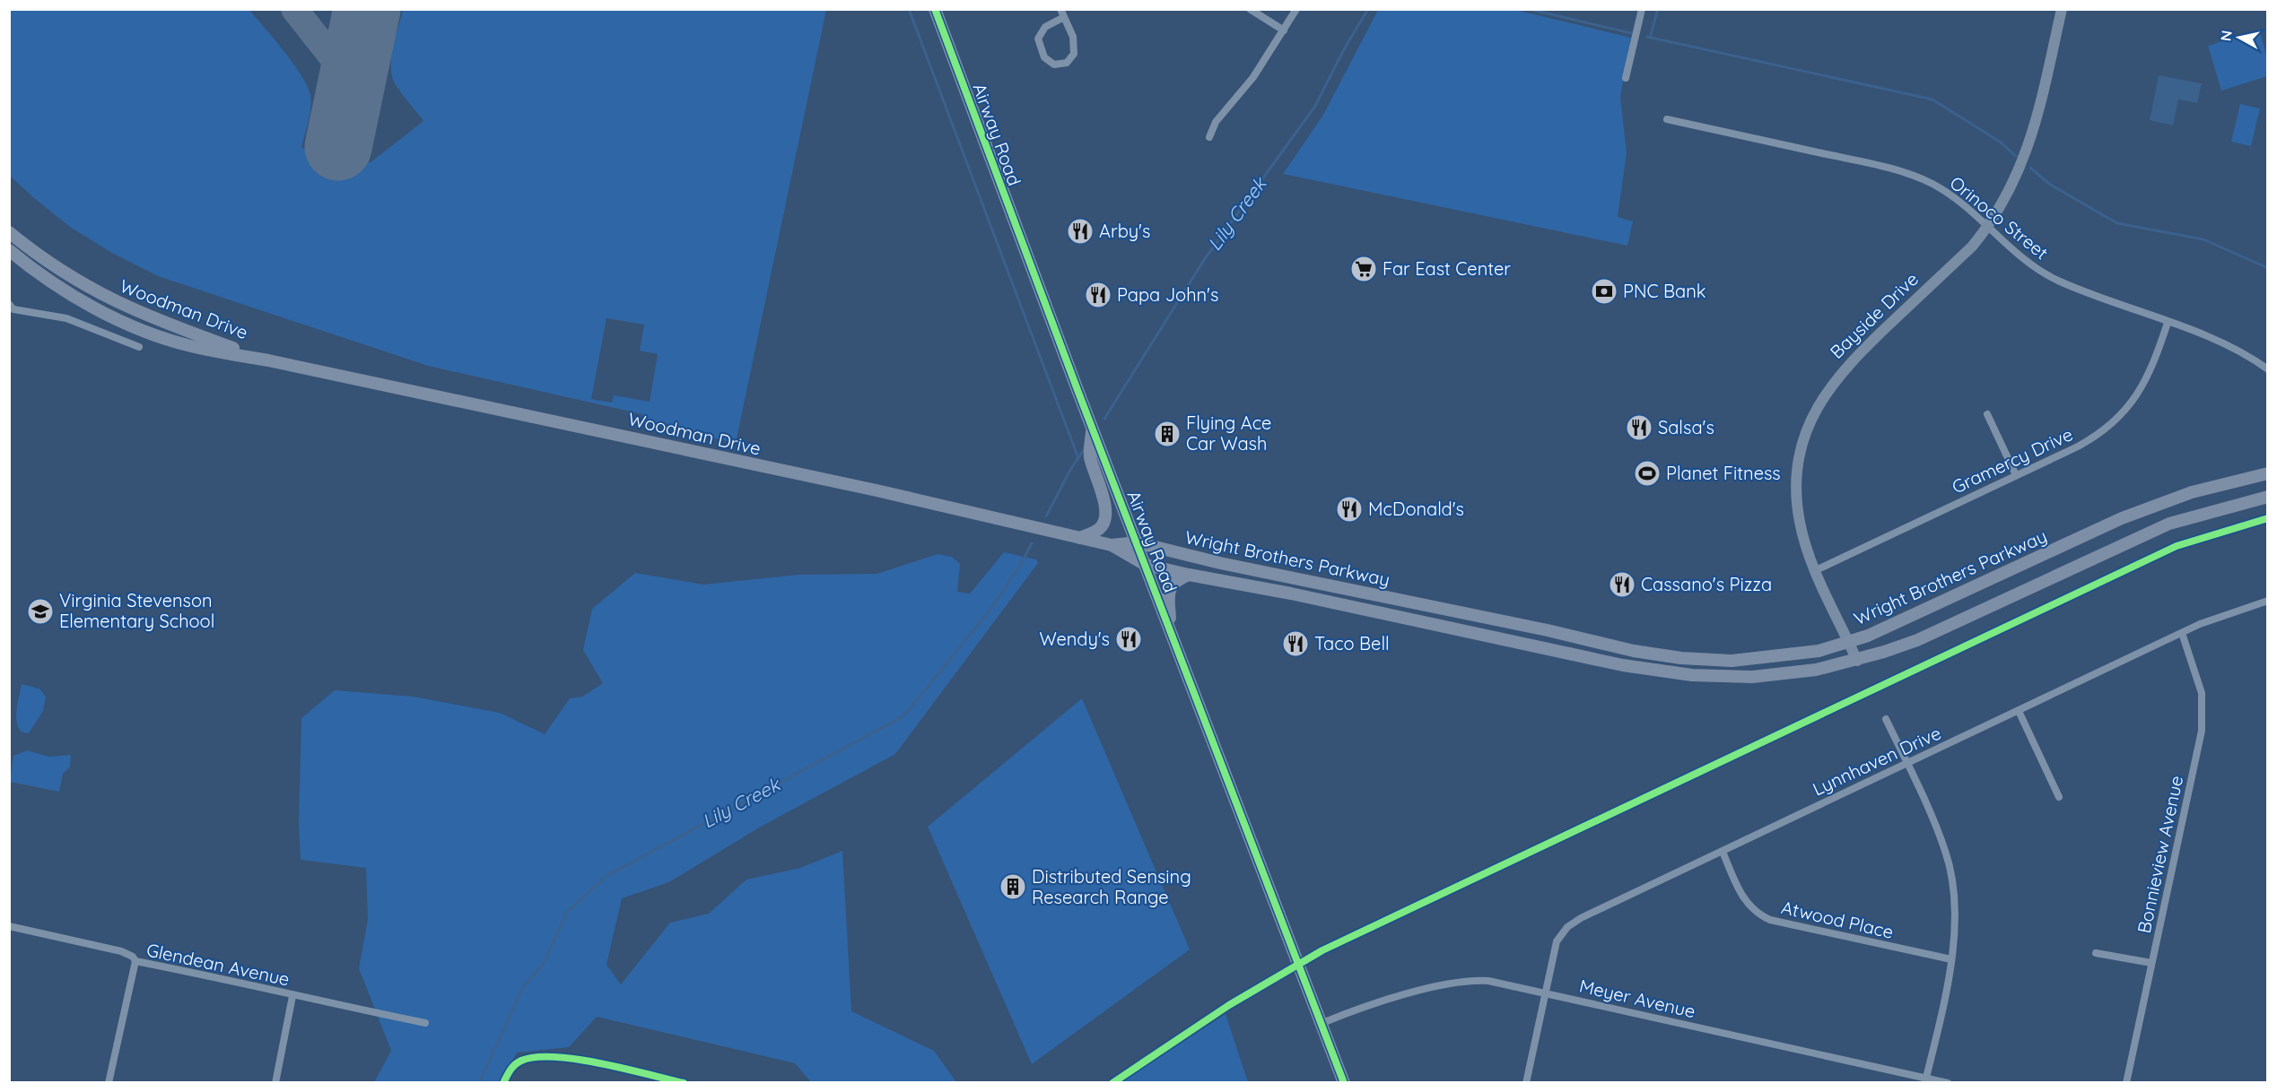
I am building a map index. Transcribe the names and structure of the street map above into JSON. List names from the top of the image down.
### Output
{
  "streets": {
    "main road": ["Airway Road", "Woodman Drive", "Wright Brothers Parkway"],
    "street": [
      "Orinoco Street",
      "Bayside Drive",
      "Gramercy Drive",
      "Lynnhaven Drive",
      "Bonnieview Avenue",
      "Atwood Place",
      "Glendean Avenue",
      "Meyer Avenue"
    ]
  },
  "crossings": [
    ["Airway Road", "Wright Brothers Parkway"],
    ["Airway Road", "Meyer Avenue"],
    ["Orinoco Street", "Bayside Drive"],
    ["Orinoco Street", "Gramercy Drive"],
    ["Woodman Drive", "Wright Brothers Parkway"],
    ["Bayside Drive", "Gramercy Drive"],
    ["Bayside Drive", "Wright Brothers Parkway"],
    ["Lynnhaven Drive", "Bonnieview Avenue"],
    ["Lynnhaven Drive", "Atwood Place"],
    ["Lynnhaven Drive", "Meyer Avenue"]
  ],
  "water": ["Lily Creek"],
  "places": {
    "restaurant": [
      "Arby's",
      "Papa John's",
      "Salsa's",
      "McDonald's",
      "Cassano's Pizza",
      "Wendy's",
      "Taco Bell"
    ],
    "supermarket": ["Far East Center"],
    "bank": ["PNC Bank"],
    "building": ["Flying Ace Car Wash", "Distributed Sensing Research Range"],
    "sports": ["Planet Fitness"],
    "school or university": ["Virginia Stevenson Elementary School"]
  },
  "north": "left"
}
